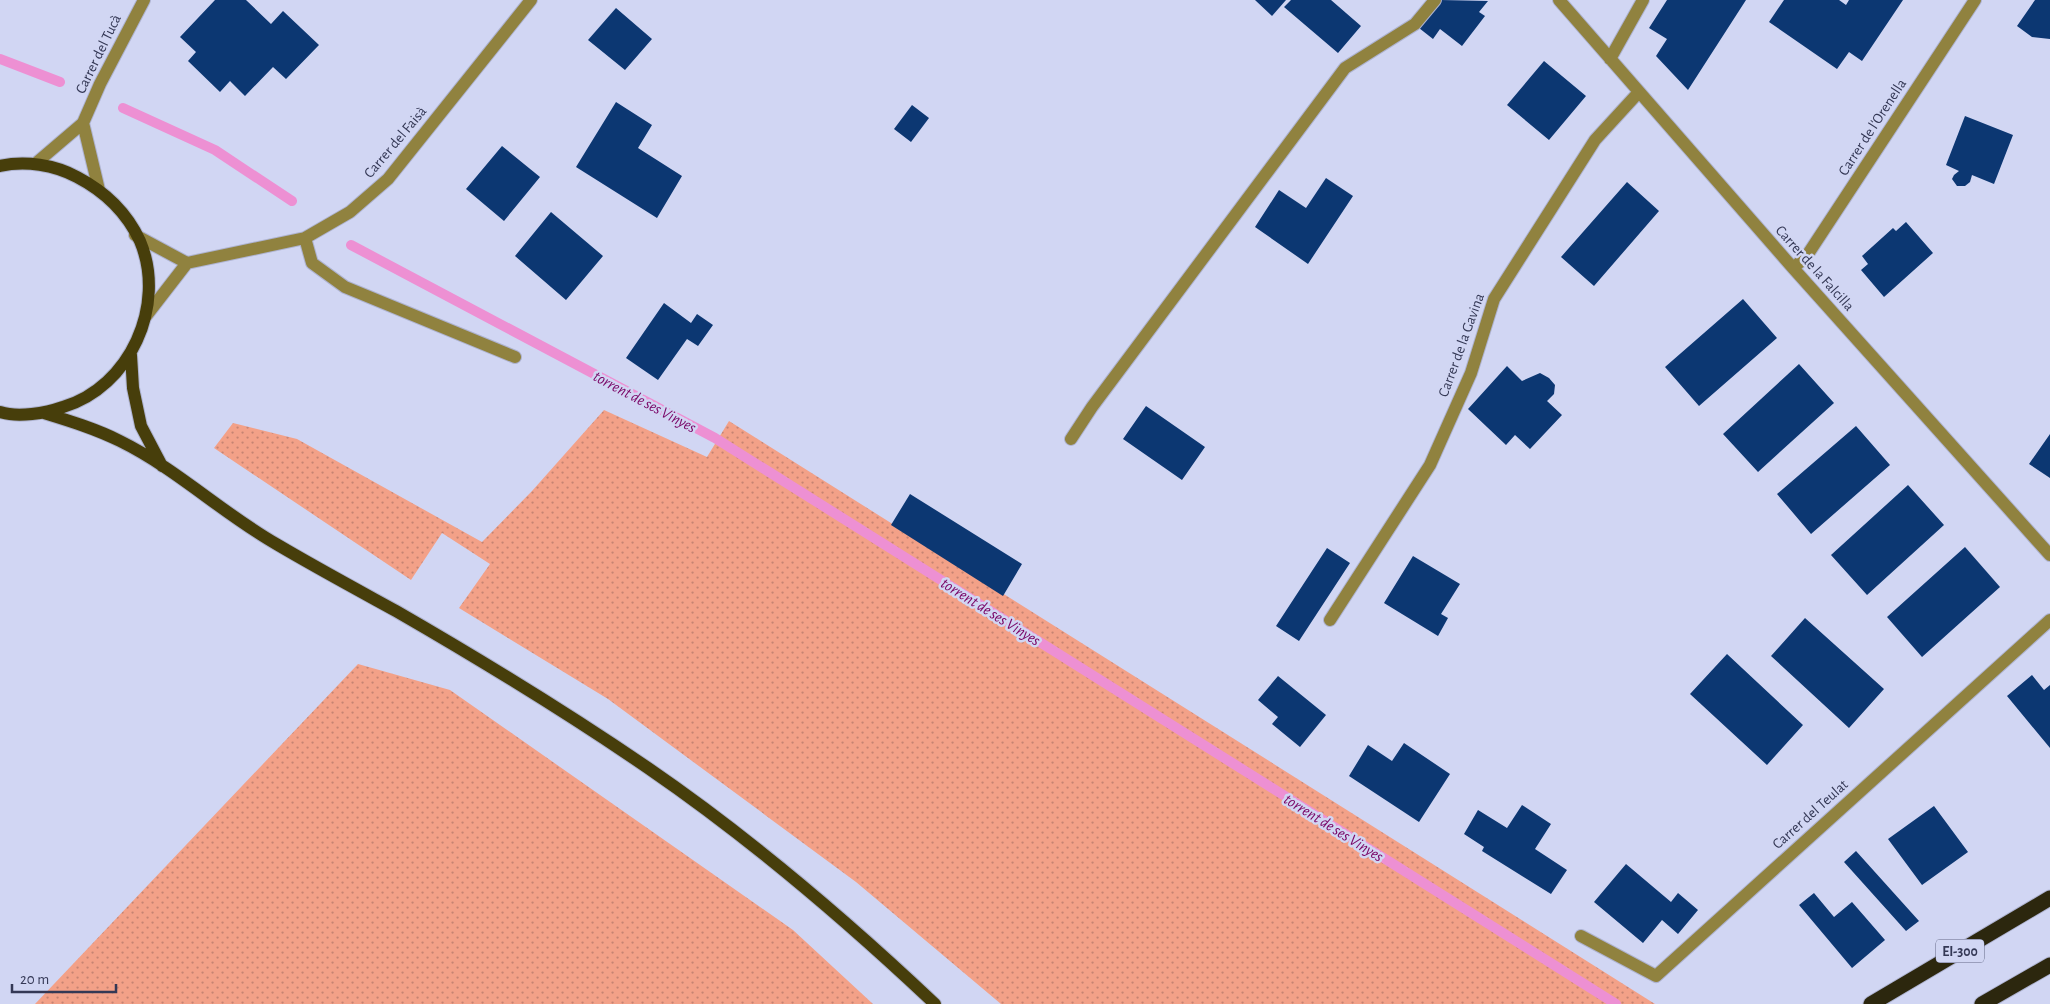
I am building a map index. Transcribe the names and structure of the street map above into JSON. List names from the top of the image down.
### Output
{
  "streets": {
    "highway": ["EI-300"],
    "street": [
      "Carrer del Tucà",
      "Carrer de l'Orenella",
      "Carrer del Faisà",
      "Carrer de la Falcilla",
      "Carrer de la Gavina",
      "Carrer del Teulat"
    ]
  },
  "crossings": [
    ["Carrer de l'Orenella", "Carrer de la Falcilla"],
    ["Carrer de la Falcilla", "Carrer de la Gavina"]
  ],
  "water": ["torrent de ses Vinyes"],
  "scale_bar": "20 m"
}
